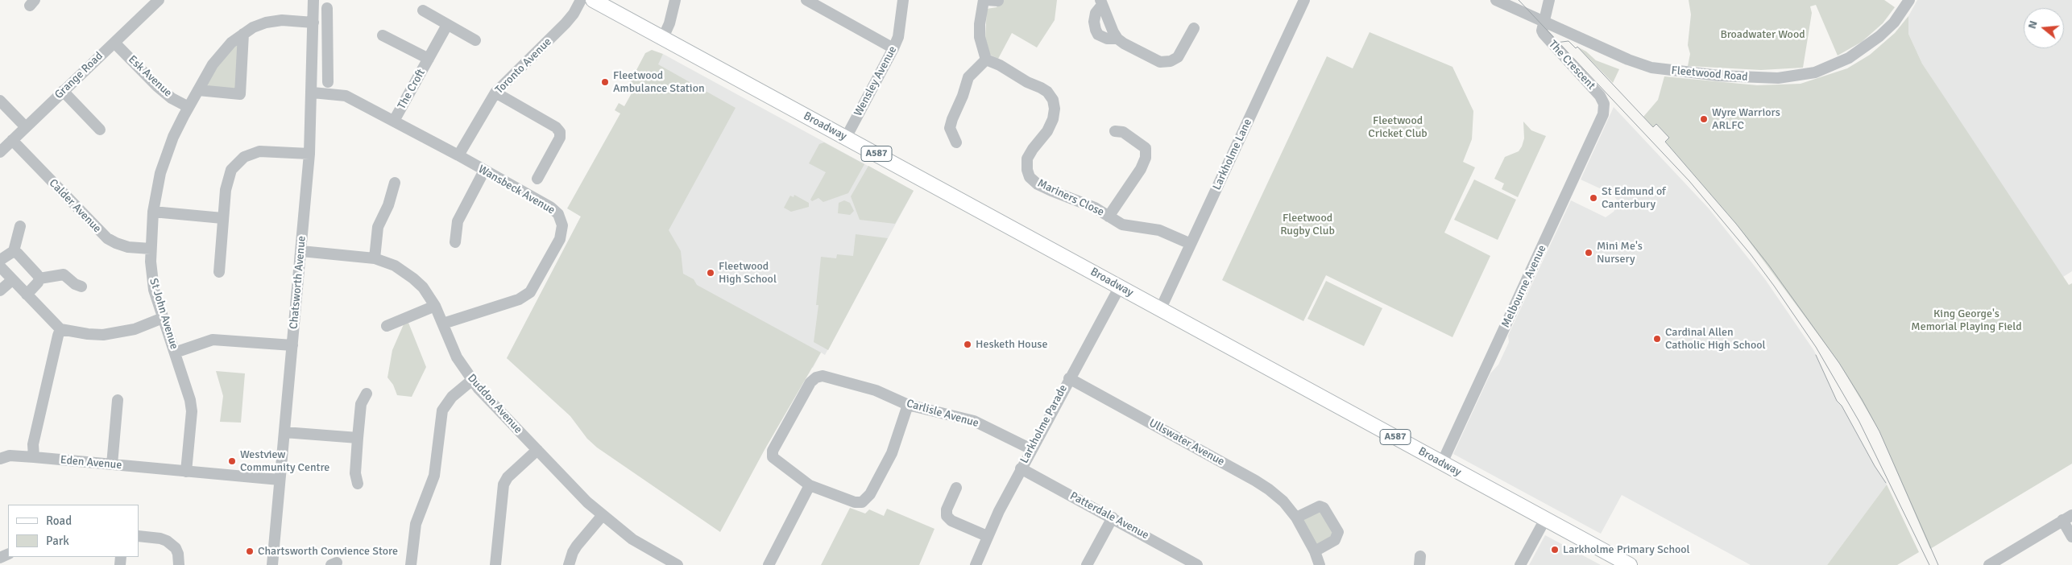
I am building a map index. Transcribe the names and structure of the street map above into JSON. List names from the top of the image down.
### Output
{
  "streets": {
    "main road": ["Broadway", "A587"],
    "street": [
      "The Crescent",
      "Toronto Avenue",
      "Fleetwood Road",
      "Grange Road",
      "Esk Avenue",
      "Wensley Avenue",
      "The Croft",
      "Larkholme Lane",
      "Wansbeck Avenue",
      "Mariners Close",
      "Calder Avenue",
      "Chatsworth Avenue",
      "Melbourne Avenue",
      "St John Avenue",
      "Duddon Avenue",
      "Carlisle Avenue",
      "Larkholme Parade",
      "Ullswater Avenue",
      "Eden Avenue",
      "Patterdale Avenue"
    ]
  },
  "crossings": [
    ["The Crescent", "Fleetwood Road"],
    ["The Crescent", "Melbourne Avenue"],
    ["Toronto Avenue", "Wansbeck Avenue"],
    ["Grange Road", "Esk Avenue"],
    ["Grange Road", "Calder Avenue"],
    ["Esk Avenue", "St John Avenue"],
    ["Wensley Avenue", "Broadway"],
    ["The Croft", "Wansbeck Avenue"],
    ["Broadway", "Larkholme Lane"],
    ["Broadway", "Melbourne Avenue"],
    ["Broadway", "Larkholme Parade"],
    ["Larkholme Lane", "Mariners Close"],
    ["Wansbeck Avenue", "Chatsworth Avenue"],
    ["Wansbeck Avenue", "Duddon Avenue"],
    ["Calder Avenue", "St John Avenue"],
    ["Chatsworth Avenue", "St John Avenue"],
    ["Chatsworth Avenue", "Duddon Avenue"],
    ["Chatsworth Avenue", "Eden Avenue"],
    ["St John Avenue", "Eden Avenue"],
    ["Carlisle Avenue", "Larkholme Parade"],
    ["Larkholme Parade", "Ullswater Avenue"],
    ["Larkholme Parade", "Patterdale Avenue"]
  ],
  "parks": [
    "Broadwater Wood",
    "Fleetwood Cricket Club",
    "Fleetwood Rugby Club",
    "King George's Memorial Playing Field"
  ],
  "places": [
    "Fleetwood Ambulance Station",
    "Wyre Warriors ARLFC",
    "St Edmund of Canterbury",
    "Mini Me's Nursery",
    "Fleetwood High School",
    "Cardinal Allen Catholic High School",
    "Hesketh House",
    "Westview Community Centre",
    "Larkholme Primary School",
    "Chartsworth Convience Store"
  ],
  "legend": ["Road", "Park"],
  "north": "left"
}
